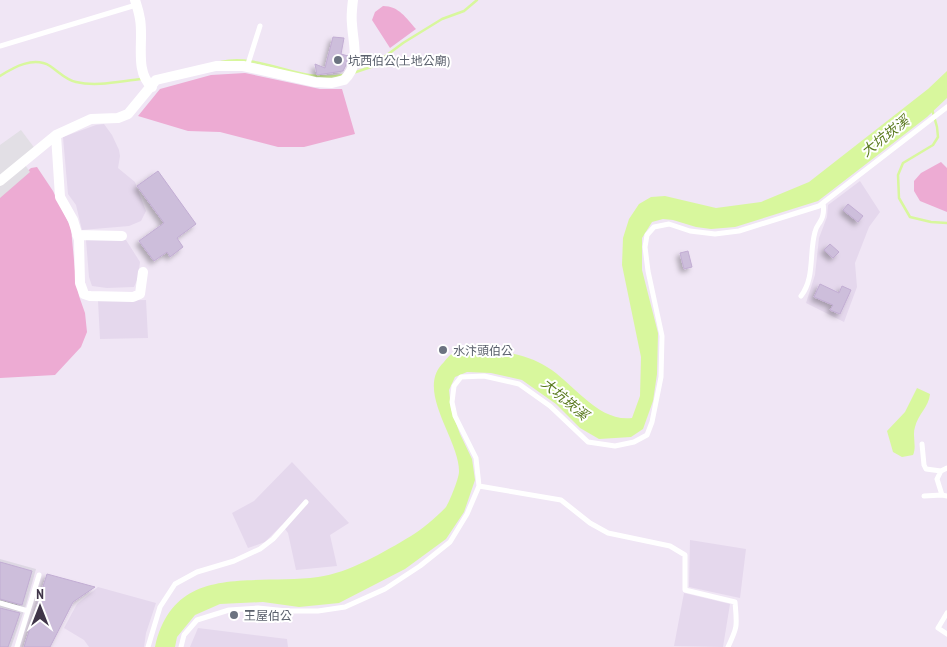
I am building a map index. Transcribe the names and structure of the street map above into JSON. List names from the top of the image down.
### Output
{
  "water": ["大坑崁溪"],
  "places": ["坑西伯公(土地公廟)", "水汴頭伯公", "王屋伯公"],
  "north": "top"
}
